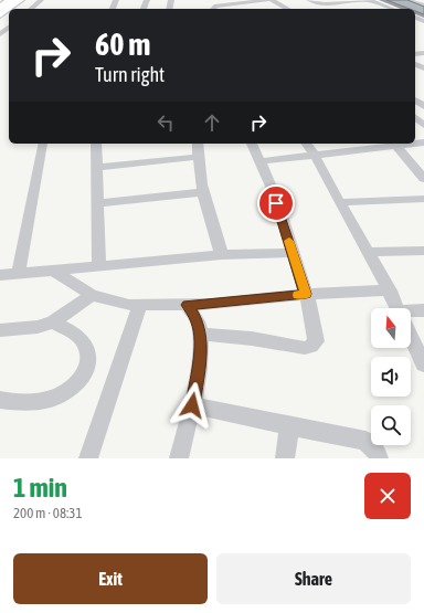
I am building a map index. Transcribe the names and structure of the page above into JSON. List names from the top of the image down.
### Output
{
  "north": "top",
  "page": {
    "turn": ["60 m", "Turn right"],
    "heading": ["1 min", "200 m · 08:31"],
    "buttons": ["Exit", "Share"]
  }
}
